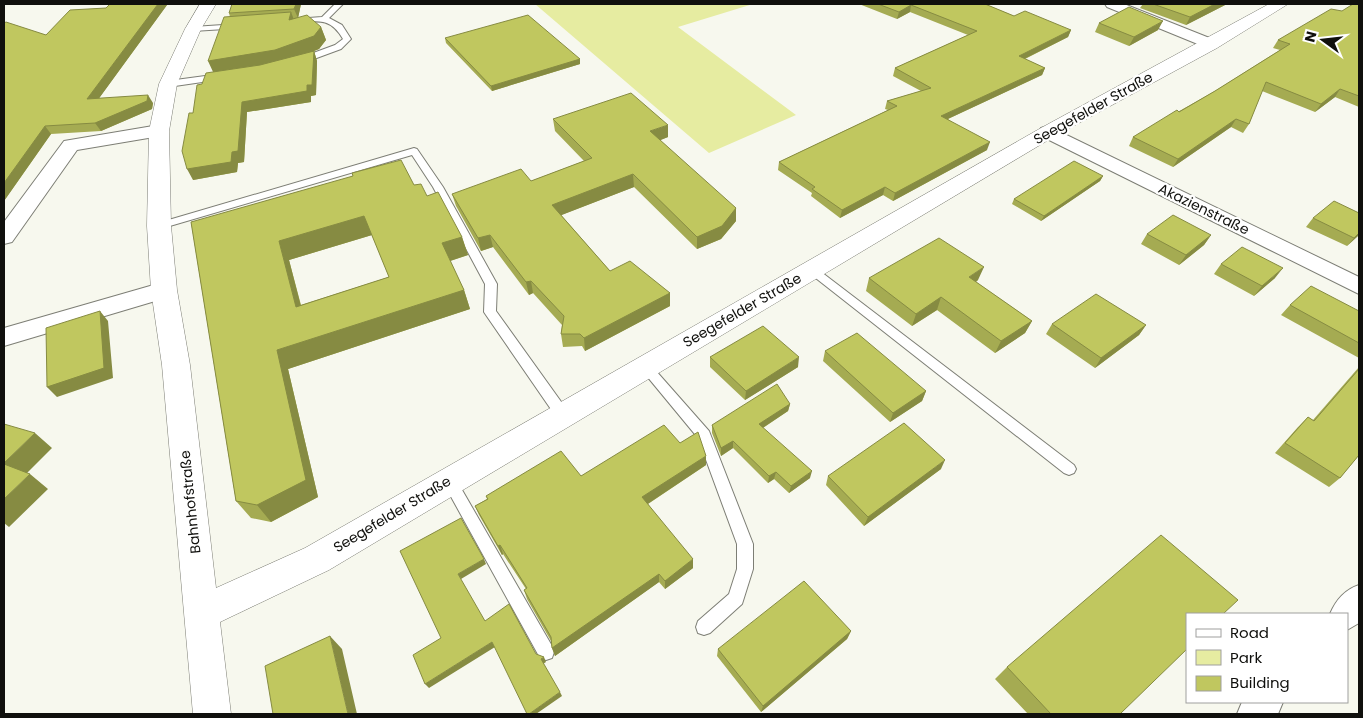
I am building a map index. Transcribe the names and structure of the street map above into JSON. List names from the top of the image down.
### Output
{
  "streets": {
    "street": ["Seegefelder Straße", "Akazienstraße", "Bahnhofstraße"]
  },
  "crossings": [
    ["Seegefelder Straße", "Akazienstraße"],
    ["Seegefelder Straße", "Bahnhofstraße"]
  ],
  "legend": ["Road", "Park", "Building"],
  "north": "left"
}
